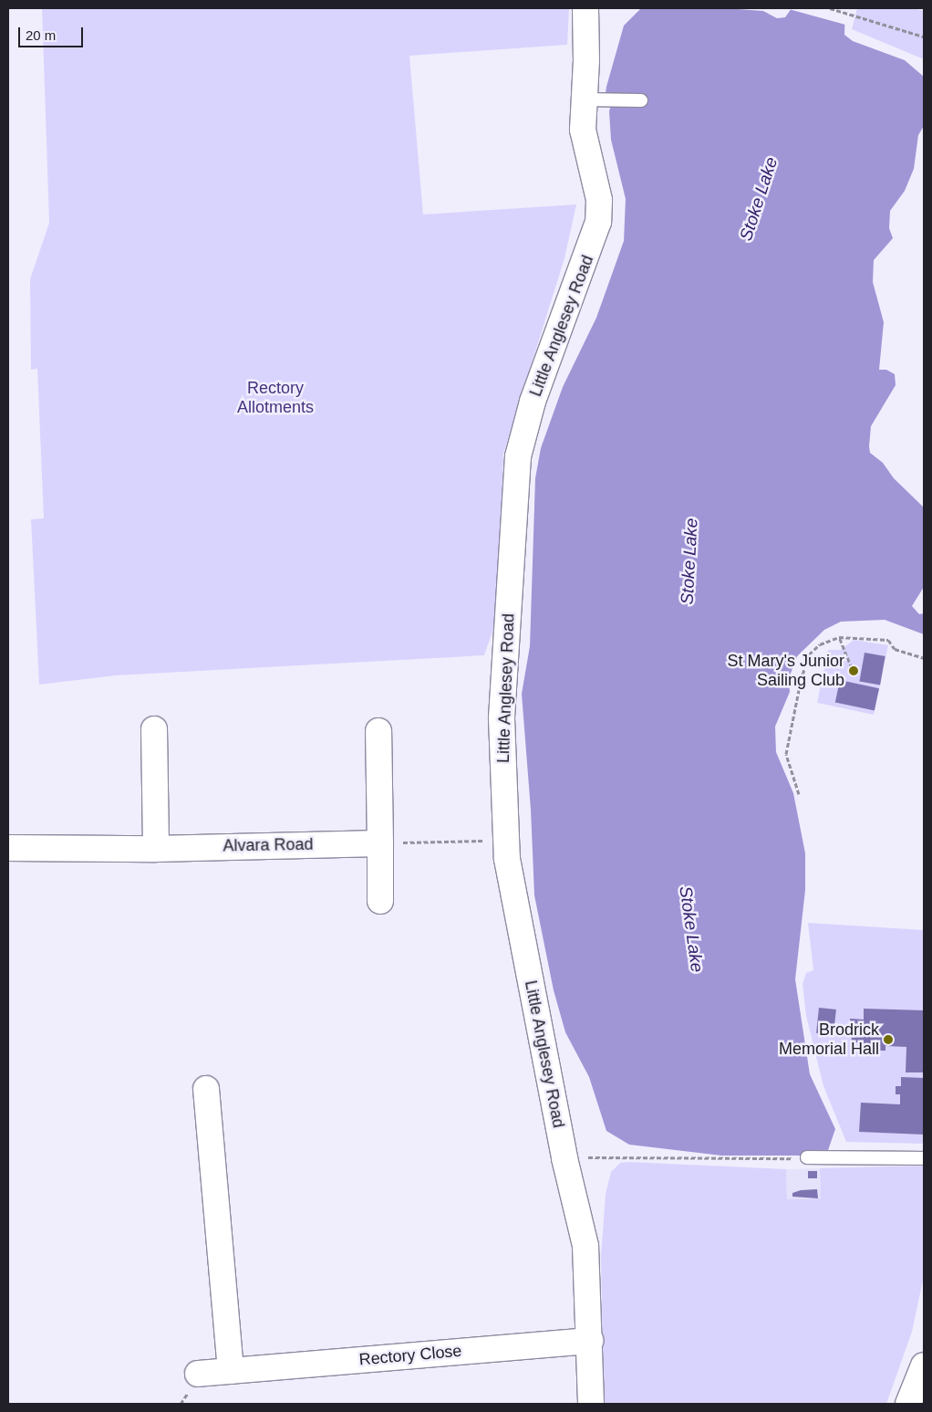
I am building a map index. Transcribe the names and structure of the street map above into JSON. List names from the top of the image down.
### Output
{
  "streets": {
    "street": ["Little Anglesey Road", "Alvara Road", "Rectory Close"]
  },
  "crossings": [
    ["Little Anglesey Road", "Rectory Close"]
  ],
  "water": ["Stoke Lake"],
  "parks": ["Rectory Allotments"],
  "places": ["St Mary's Junior Sailing Club", "Brodrick Memorial Hall"],
  "scale_bar": "20 m"
}
